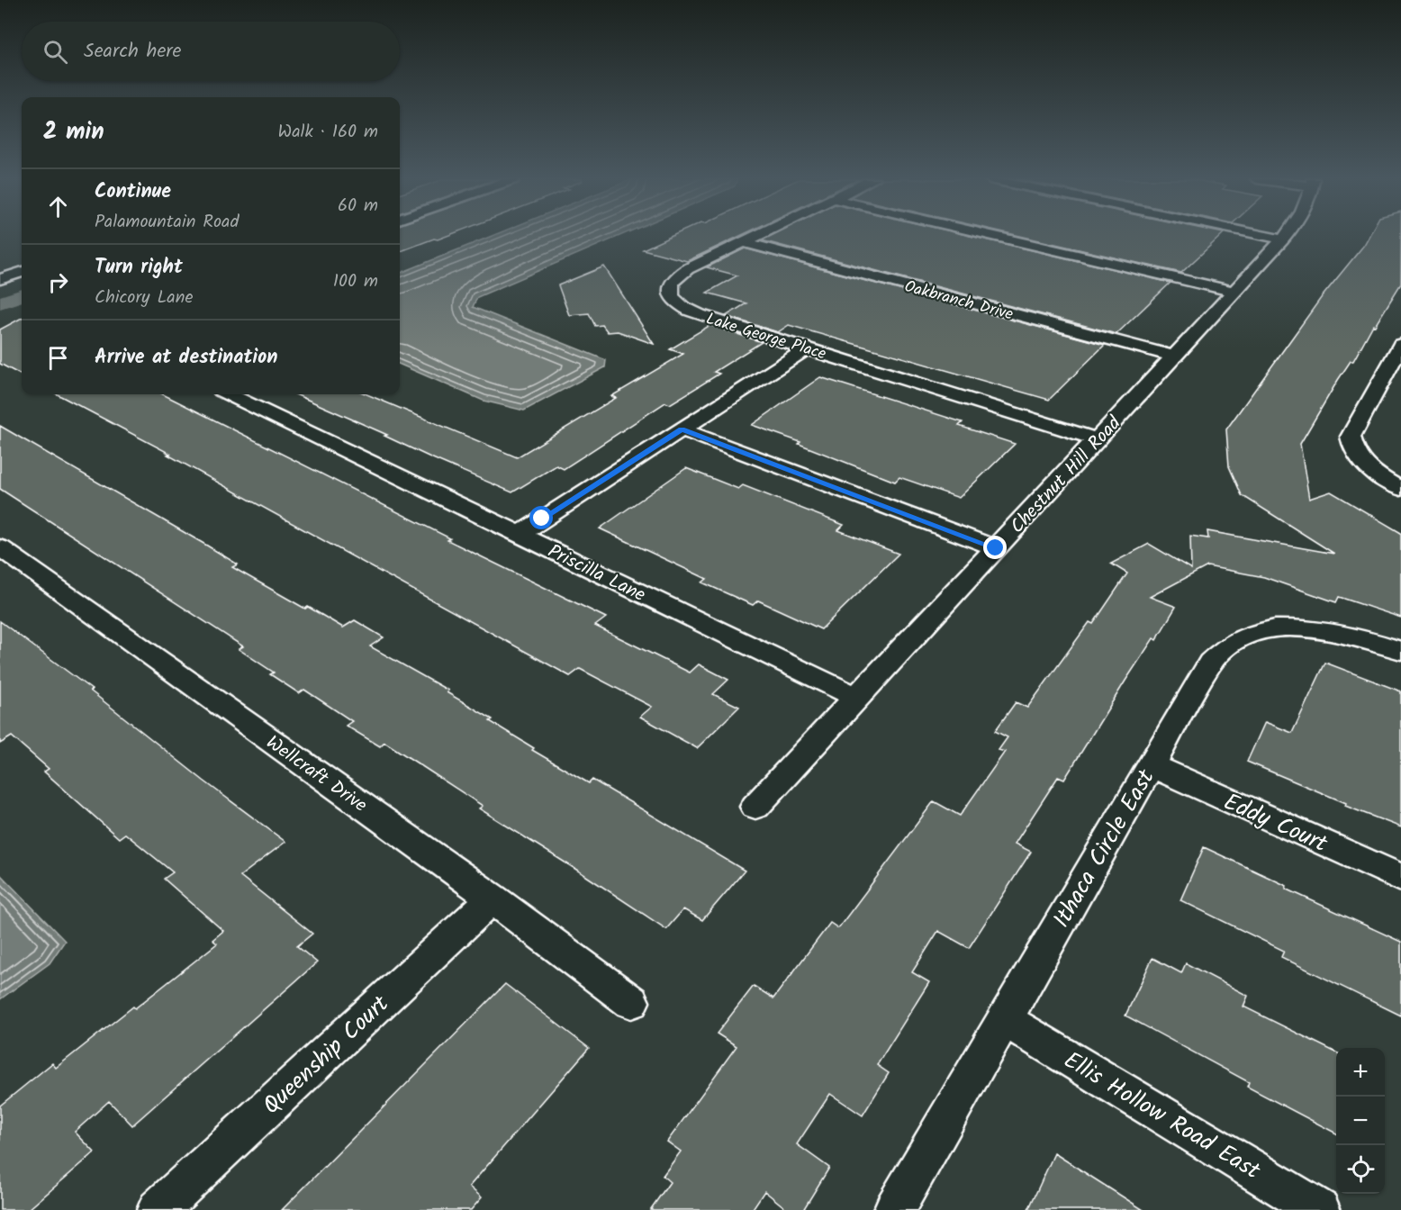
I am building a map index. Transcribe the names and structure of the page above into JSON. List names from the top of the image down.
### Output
{
  "streets": {
    "street": [
      "Oakbranch Drive",
      "Lake George Place",
      "Chestnut Hill Road",
      "Priscilla Lane",
      "Wellcraft Drive",
      "Eddy Court",
      "Ithaca Circle East",
      "Queenship Court",
      "Ellis Hollow Road East"
    ]
  },
  "crossings": [
    ["Oakbranch Drive", "Lake George Place"],
    ["Oakbranch Drive", "Chestnut Hill Road"],
    ["Lake George Place", "Chestnut Hill Road"],
    ["Chestnut Hill Road", "Priscilla Lane"],
    ["Wellcraft Drive", "Queenship Court"],
    ["Eddy Court", "Ithaca Circle East"],
    ["Ithaca Circle East", "Ellis Hollow Road East"]
  ],
  "page": {
    "search": "Search here",
    "heading": ["2 min", "Walk · 160 m"],
    "list": [
      ["Continue", "Palamountain Road", "60 m"],
      ["Turn right", "Chicory Lane", "100 m"],
      "Arrive at destination"
    ],
    "map_buttons": ["+", "−"]
  }
}
